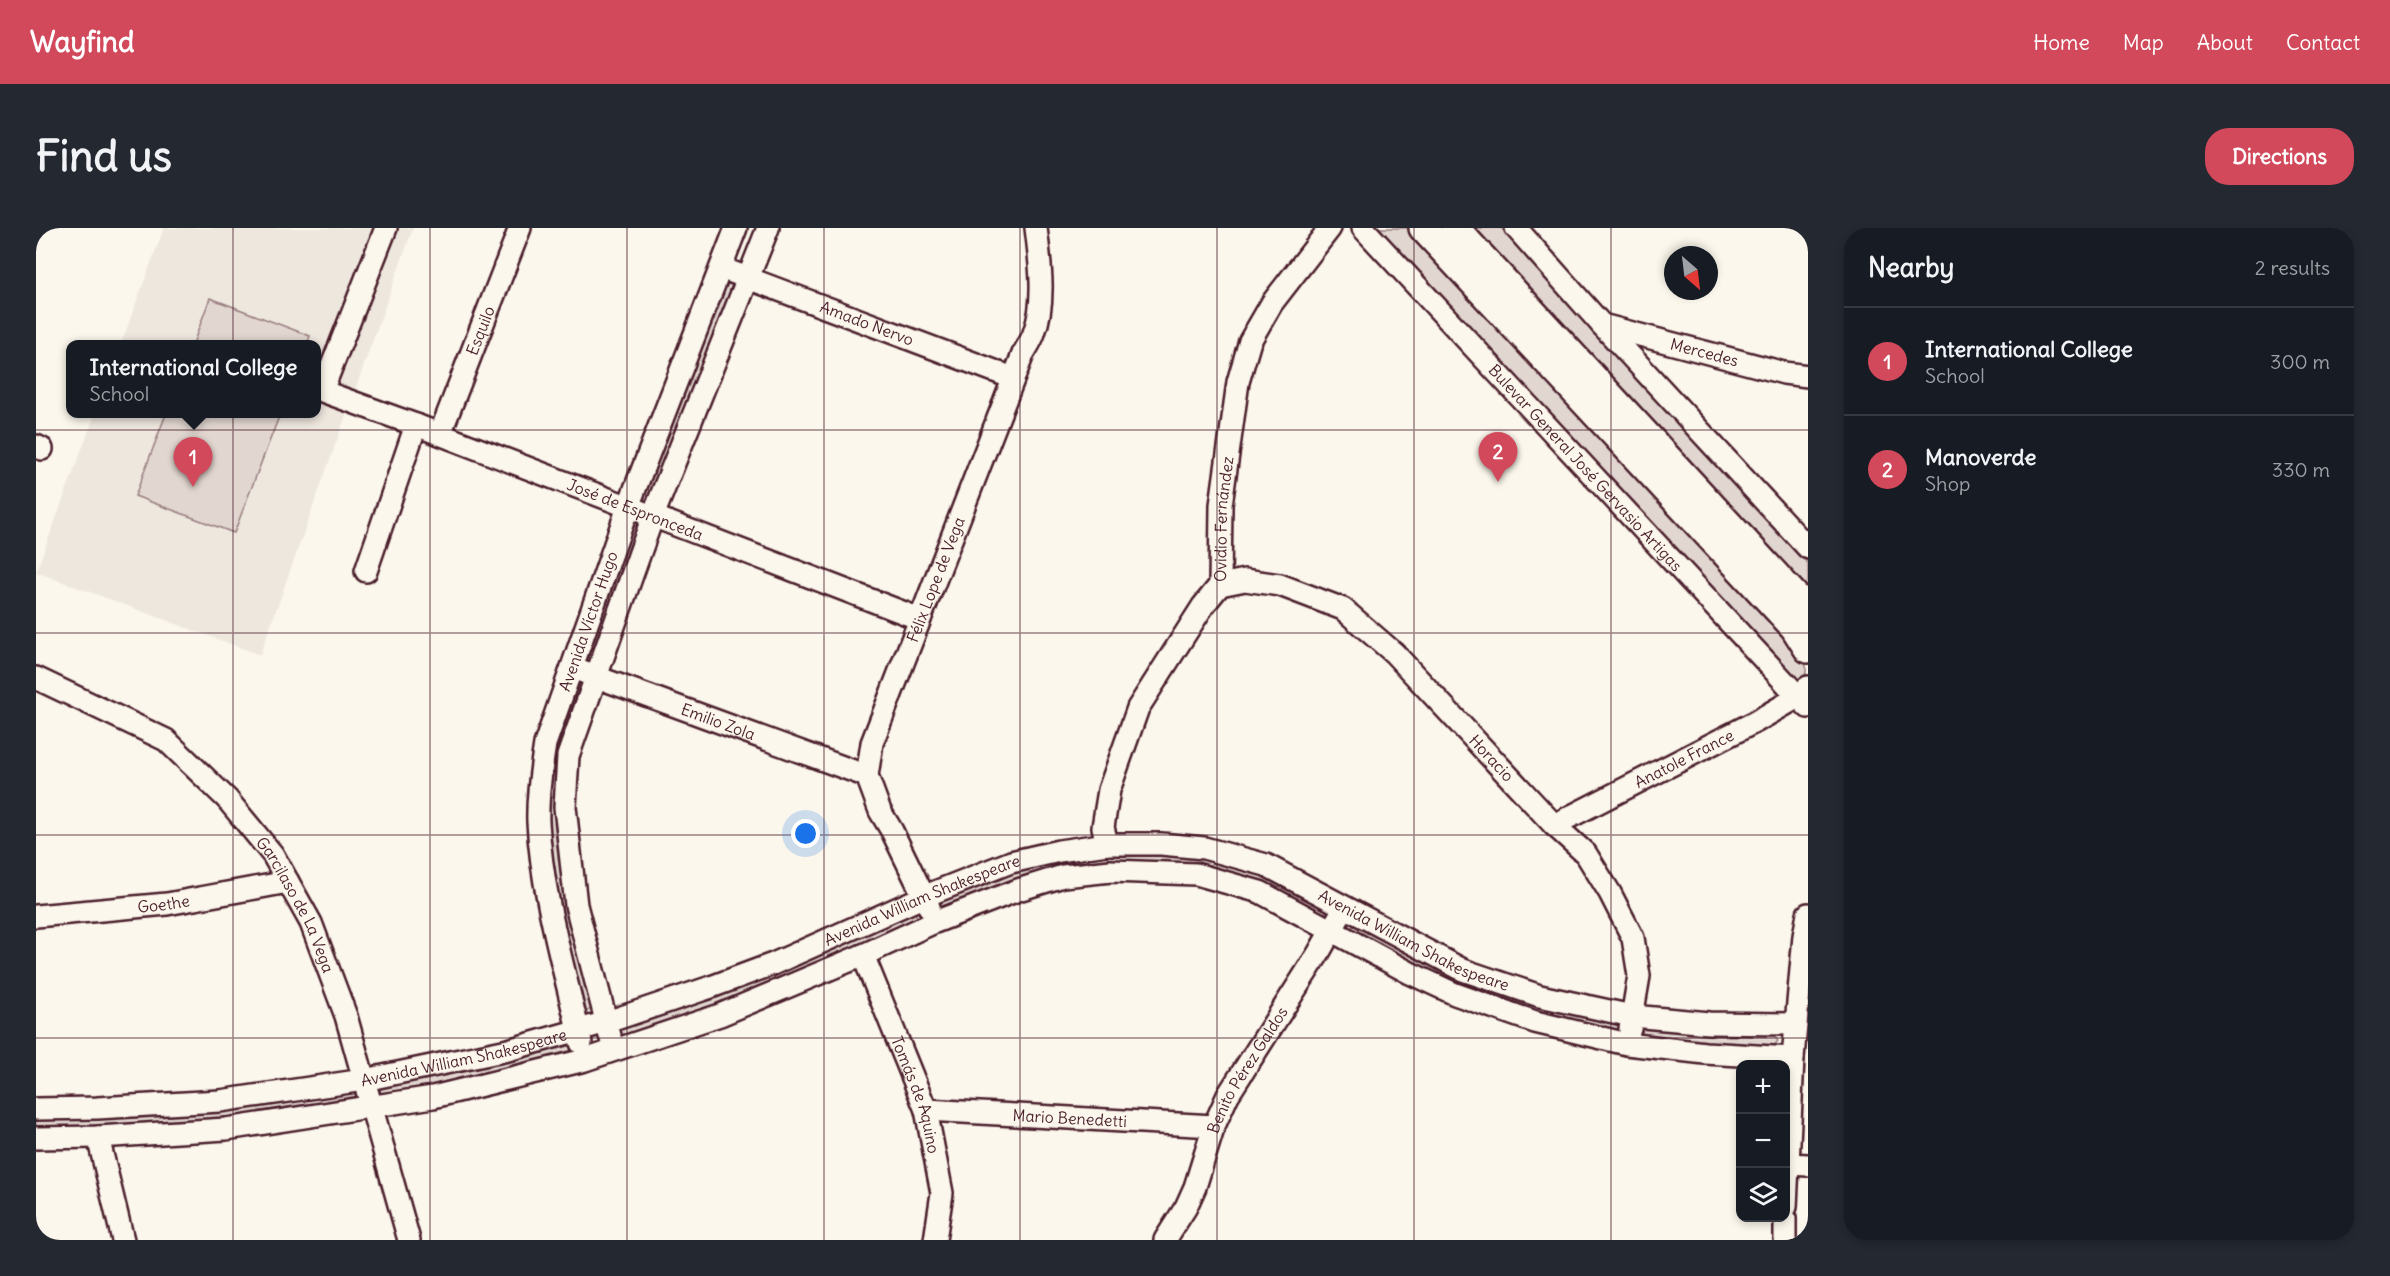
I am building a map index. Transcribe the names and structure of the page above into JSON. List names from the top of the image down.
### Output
{
  "streets": {
    "street": [
      "Amado Nervo",
      "Esquilo",
      "Mercedes",
      "Bulevar General José Gervasio Artigas",
      "José de Espronceda",
      "Ovidio Fernández",
      "Félix Lope de Vega",
      "Avenida Víctor Hugo",
      "Emilio Zola",
      "Horacio",
      "Anatole France",
      "Avenida William Shakespeare",
      "Goethe",
      "Garcilaso de La Vega",
      "Benito Pérez Galdos",
      "Tomás de Aquino",
      "Mario Benedetti"
    ]
  },
  "crossings": [
    ["Amado Nervo", "Félix Lope de Vega"],
    ["Amado Nervo", "Avenida Víctor Hugo"],
    ["Esquilo", "José de Espronceda"],
    ["Bulevar General José Gervasio Artigas", "Anatole France"],
    ["José de Espronceda", "Félix Lope de Vega"],
    ["José de Espronceda", "Avenida Víctor Hugo"],
    ["Ovidio Fernández", "Horacio"],
    ["Ovidio Fernández", "Avenida William Shakespeare"],
    ["Félix Lope de Vega", "Emilio Zola"],
    ["Félix Lope de Vega", "Avenida William Shakespeare"],
    ["Avenida Víctor Hugo", "Emilio Zola"],
    ["Avenida Víctor Hugo", "Avenida William Shakespeare"],
    ["Horacio", "Anatole France"],
    ["Horacio", "Avenida William Shakespeare"],
    ["Avenida William Shakespeare", "Garcilaso de La Vega"],
    ["Avenida William Shakespeare", "Benito Pérez Galdos"],
    ["Avenida William Shakespeare", "Tomás de Aquino"],
    ["Goethe", "Garcilaso de La Vega"],
    ["Benito Pérez Galdos", "Mario Benedetti"],
    ["Tomás de Aquino", "Mario Benedetti"]
  ],
  "north": "bottom right",
  "page": {
    "header": "Wayfind",
    "nav": [
      "Home",
      "Map",
      "About",
      "Contact"
    ],
    "buttons": "Directions",
    "title": "Find us",
    "heading": ["Nearby", "2 results"],
    "list": [
      {
        "mark": "1",
        "name": "International College",
        "note": "School",
        "value": "300 m"
      },
      {
        "mark": "2",
        "name": "Manoverde",
        "note": "Shop",
        "value": "330 m"
      }
    ],
    "popup": ["International College", "School"],
    "pins": ["2", "1"],
    "map_buttons": ["+", "−"]
  }
}
